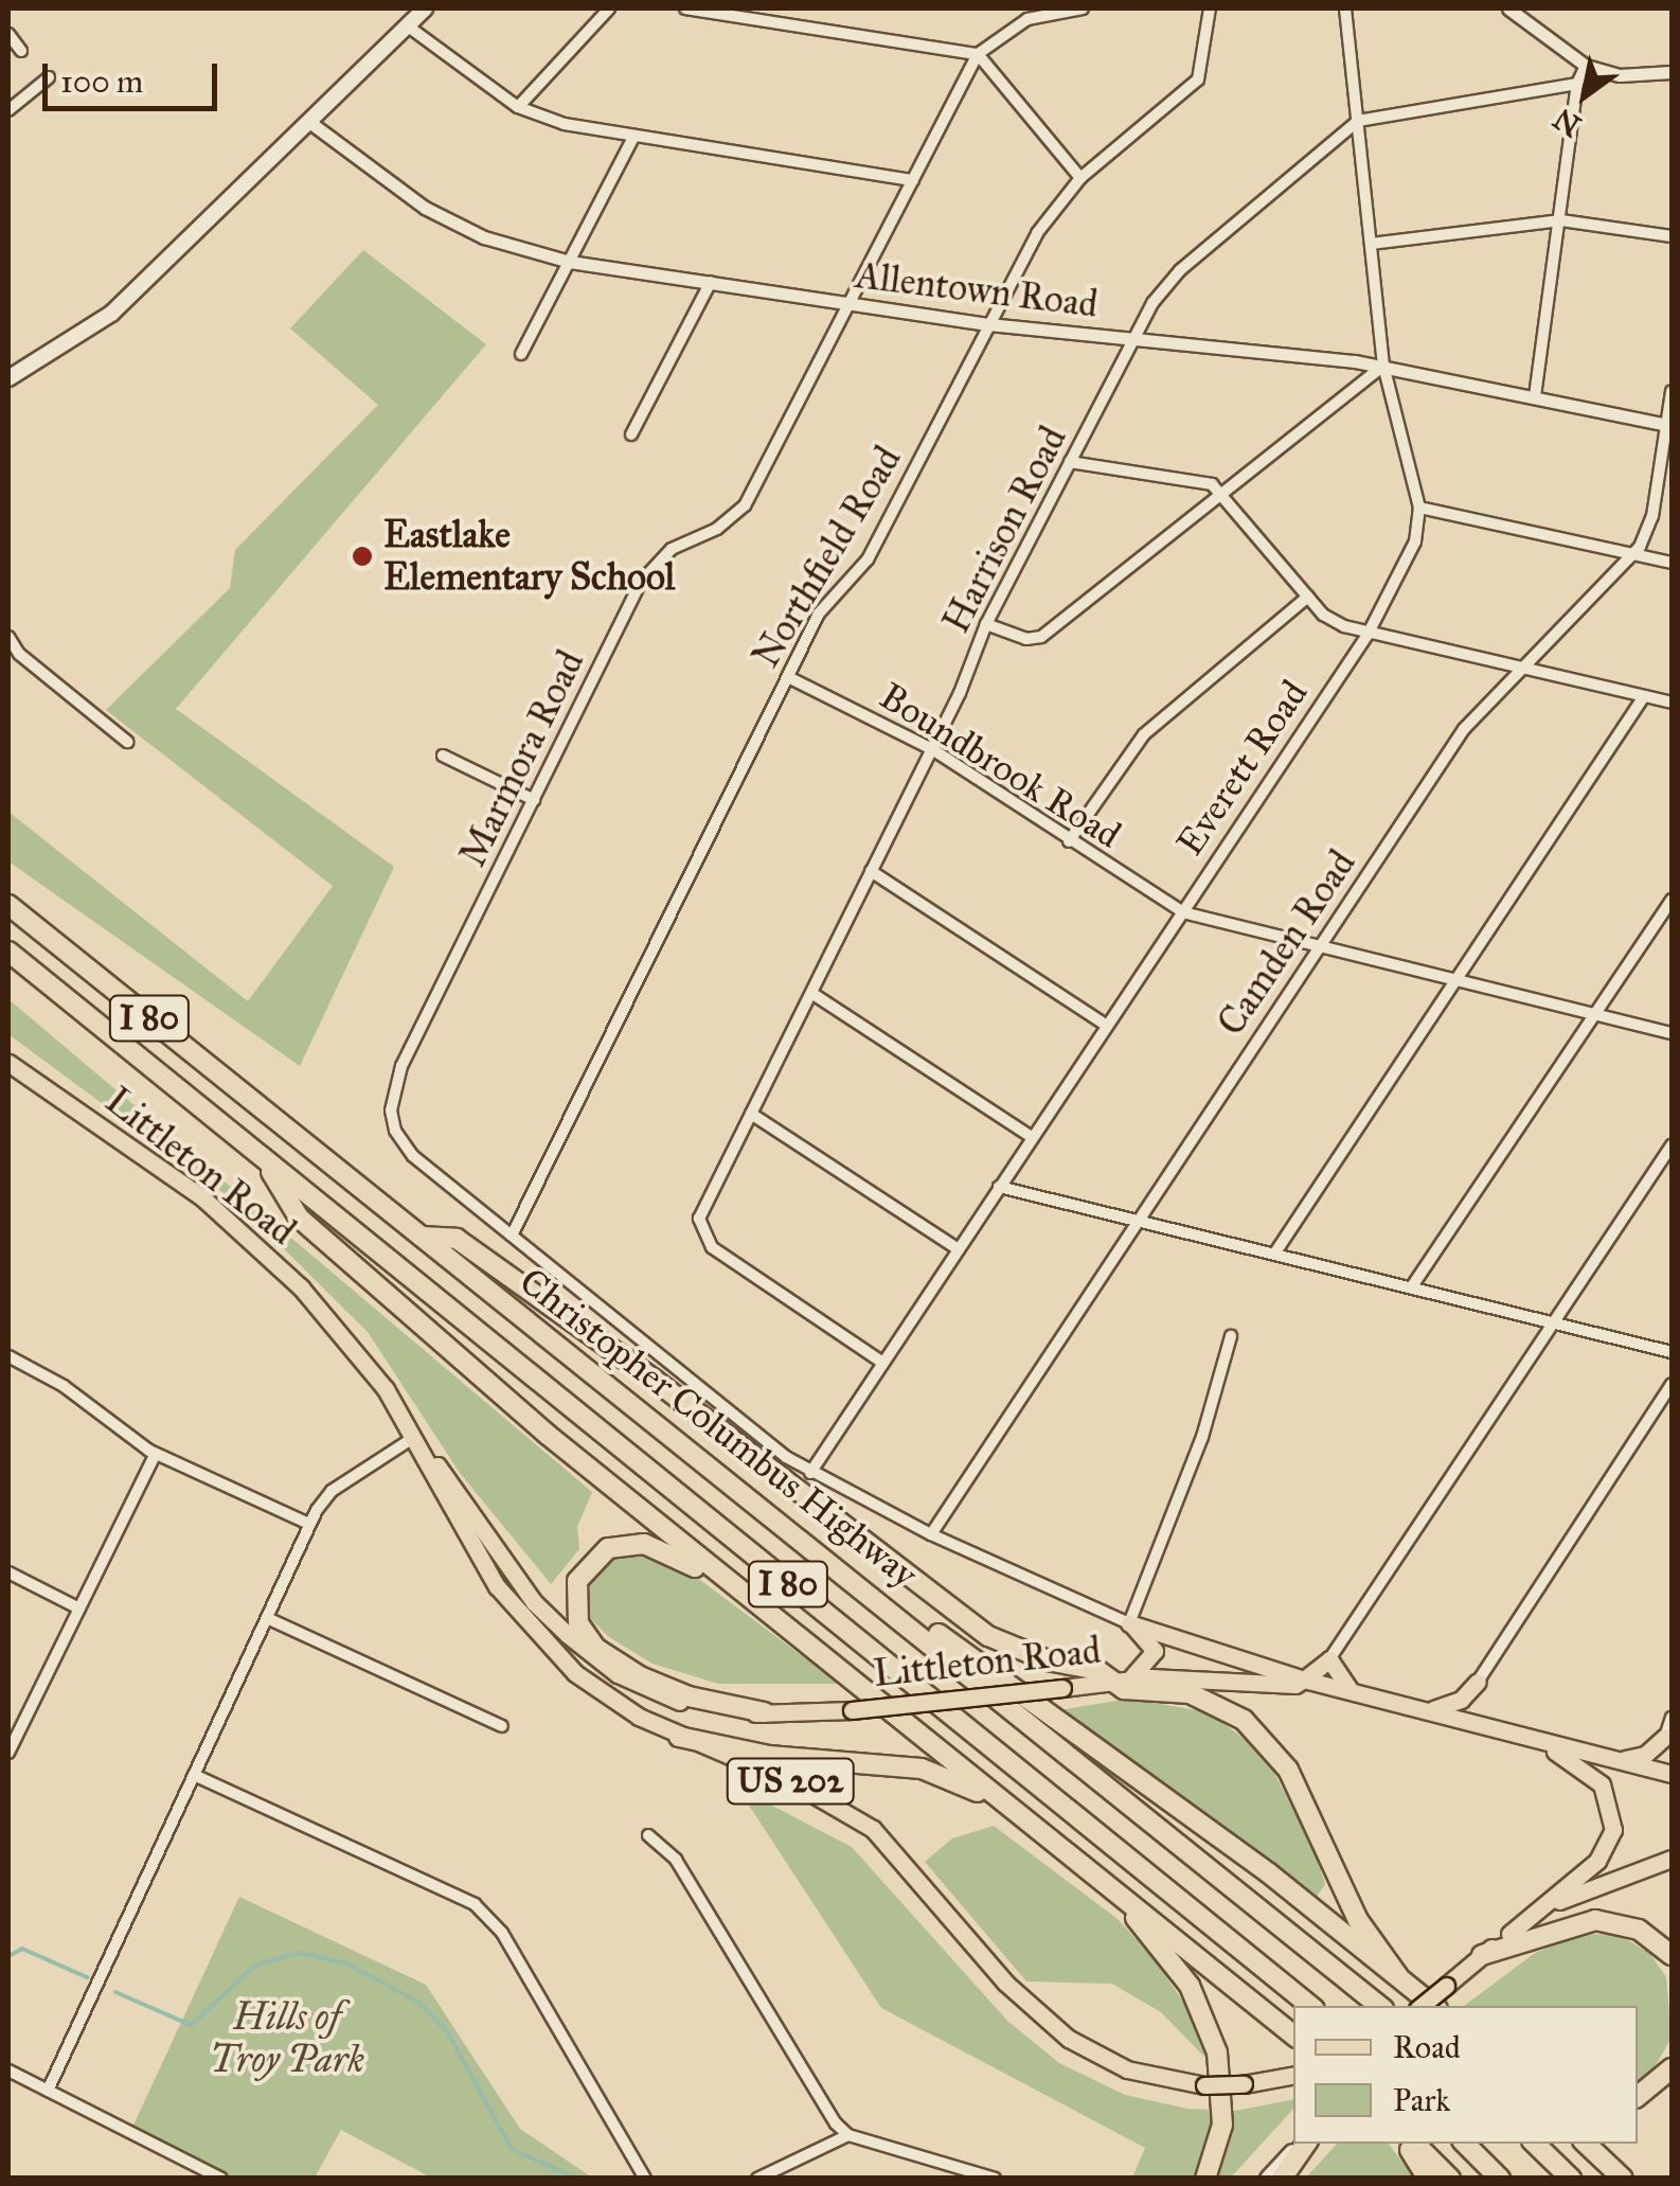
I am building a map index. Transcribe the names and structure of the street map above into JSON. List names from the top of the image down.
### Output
{
  "streets": {
    "highway": ["I 80", "Christopher Columbus Highway"],
    "main road": ["Littleton Road", "US 202"],
    "street": [
      "Allentown Road",
      "Harrison Road",
      "Northfield Road",
      "Marmora Road",
      "Boundbrook Road",
      "Everett Road",
      "Camden Road"
    ]
  },
  "crossings": [
    ["Allentown Road", "Harrison Road"],
    ["Allentown Road", "Northfield Road"],
    ["Allentown Road", "Marmora Road"],
    ["Allentown Road", "Everett Road"],
    ["Allentown Road", "Camden Road"],
    ["Harrison Road", "Boundbrook Road"],
    ["Harrison Road", "Everett Road"],
    ["Northfield Road", "Marmora Road"],
    ["Northfield Road", "Boundbrook Road"],
    ["Boundbrook Road", "Everett Road"],
    ["Boundbrook Road", "Camden Road"]
  ],
  "parks": ["Hills of Troy Park"],
  "places": ["Eastlake Elementary School"],
  "legend": ["Road", "Park"],
  "scale_bar": "100 m",
  "north": "bottom left"
}
